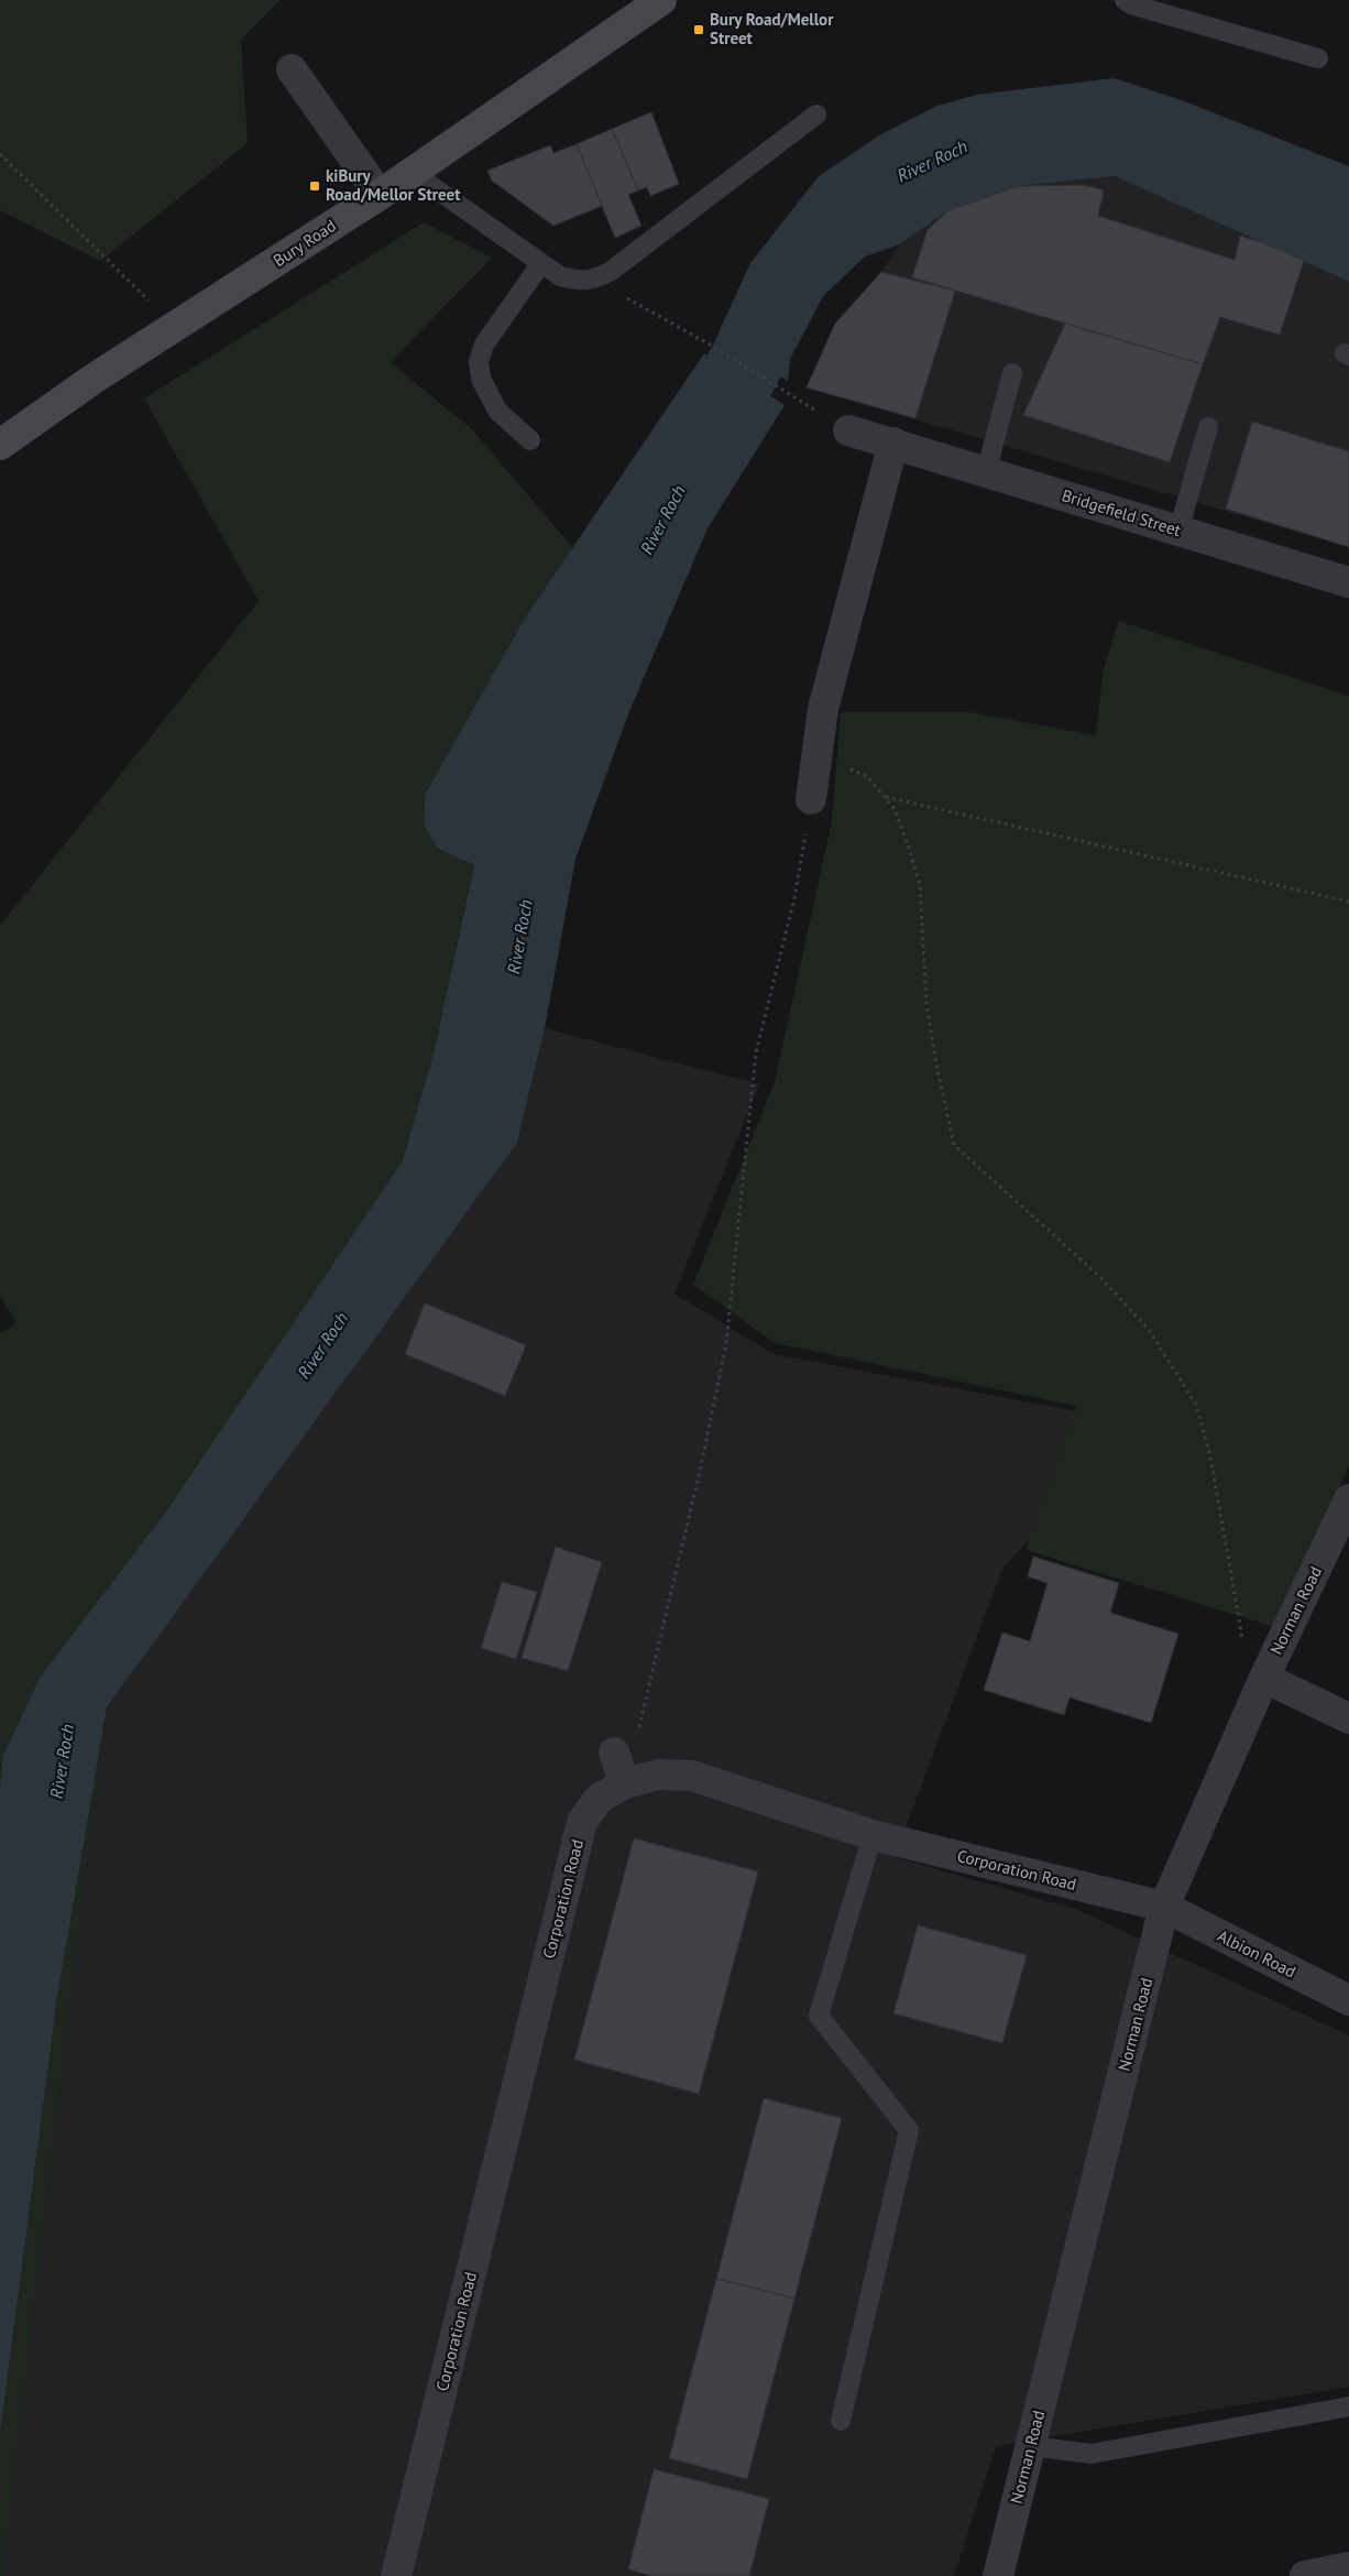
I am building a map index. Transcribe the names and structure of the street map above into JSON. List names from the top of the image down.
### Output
{
  "streets": {
    "main road": ["Bury Road"],
    "street": [
      "Bridgefield Street",
      "Norman Road",
      "Corporation Road",
      "Albion Road"
    ]
  },
  "crossings": [
    ["Norman Road", "Corporation Road"],
    ["Norman Road", "Albion Road"],
    ["Corporation Road", "Albion Road"]
  ],
  "water": ["River Roch"],
  "places": {
    "transit": ["Bury Road/Mellor Street", "kiBury Road/Mellor Street"]
  }
}
